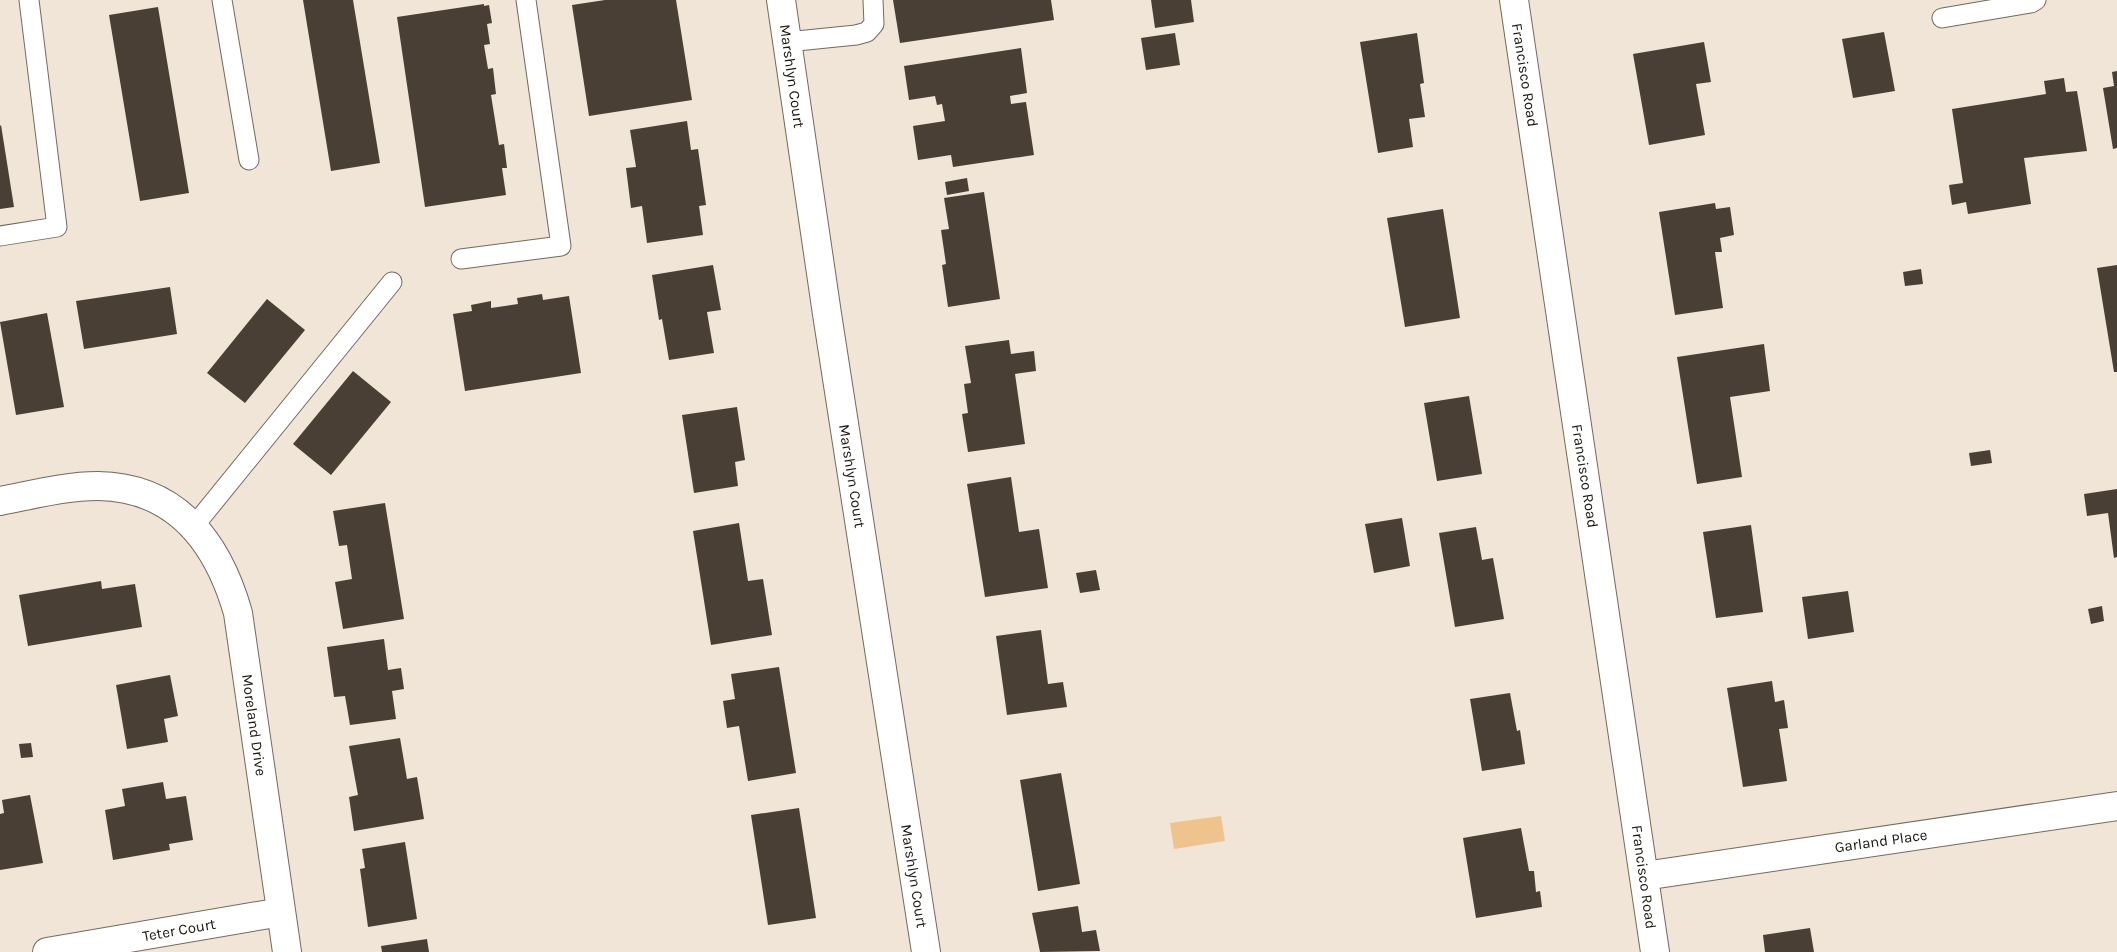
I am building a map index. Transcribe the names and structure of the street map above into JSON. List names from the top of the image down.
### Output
{
  "streets": {
    "street": [
      "Francisco Road",
      "Marshlyn Court",
      "Moreland Drive",
      "Garland Place",
      "Teter Court"
    ]
  },
  "crossings": [
    ["Francisco Road", "Garland Place"],
    ["Moreland Drive", "Teter Court"]
  ]
}
